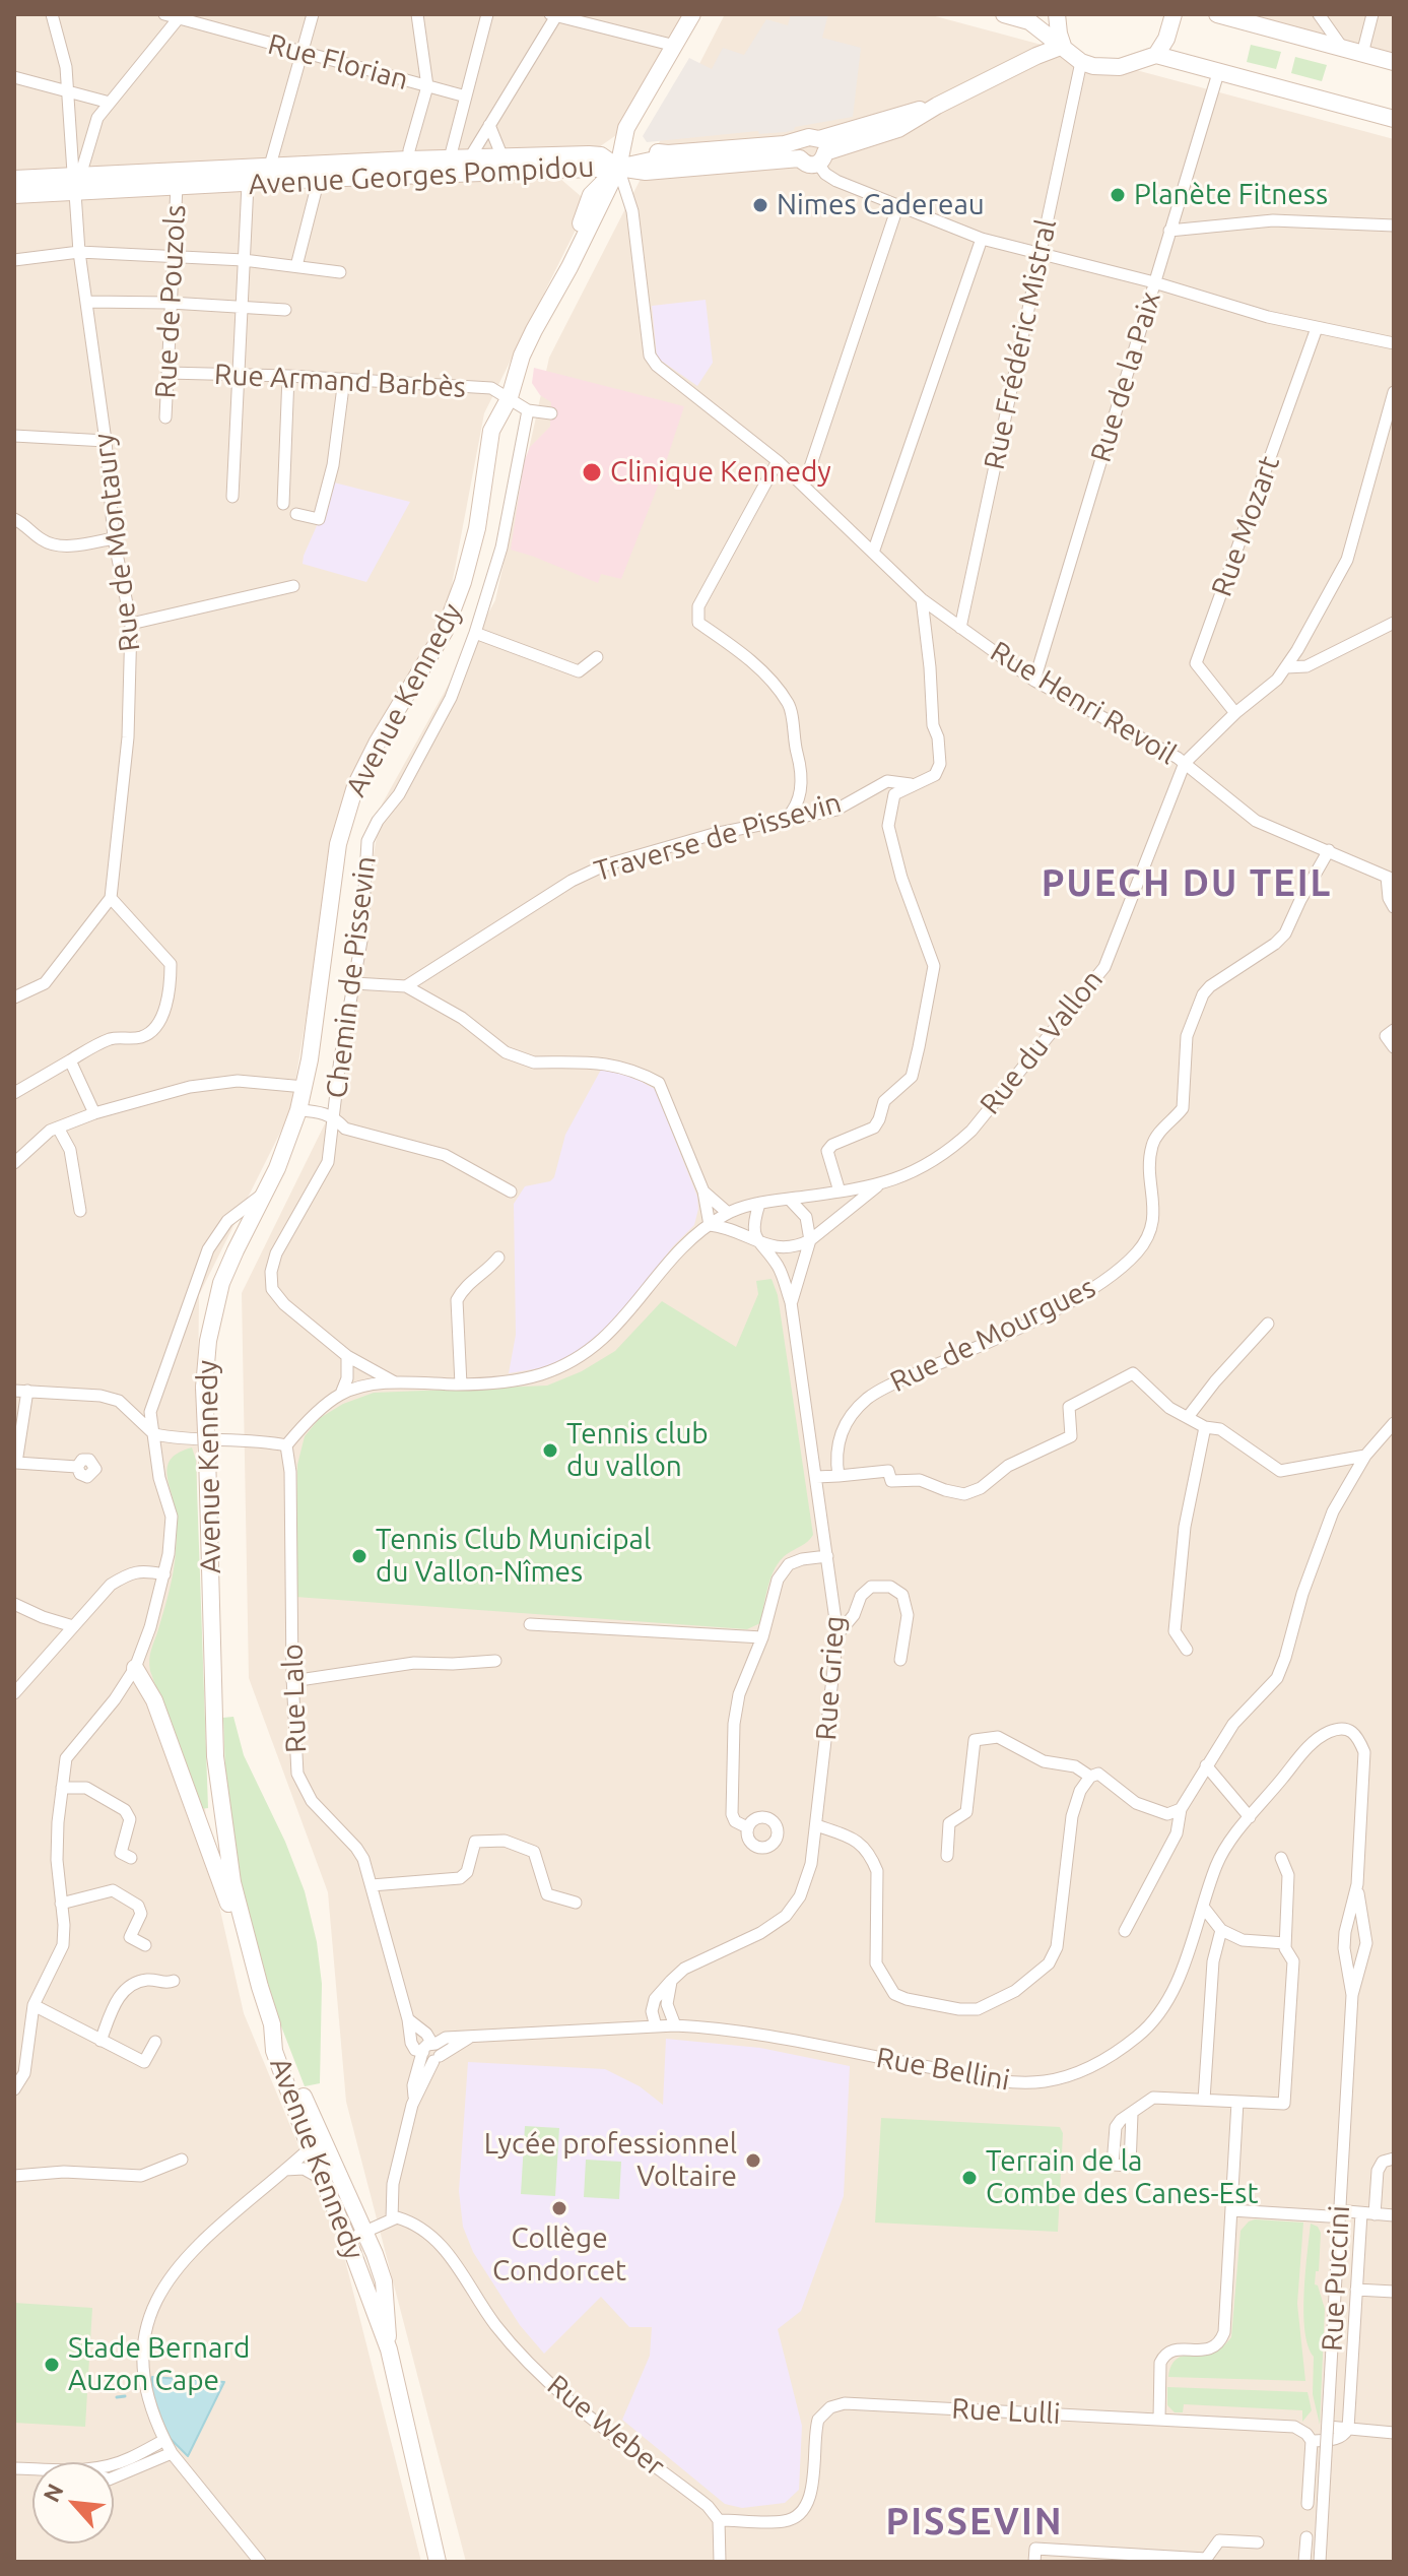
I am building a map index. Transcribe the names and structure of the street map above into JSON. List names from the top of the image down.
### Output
{
  "streets": {
    "main road": ["Avenue Georges Pompidou", "Avenue Kennedy"],
    "street": [
      "Rue Florian",
      "Rue de Pouzols",
      "Rue Frédéric Mistral",
      "Rue de la Paix",
      "Rue Armand Barbès",
      "Rue Mozart",
      "Rue de Montaury",
      "Rue Henri Revoil",
      "Traverse de Pissevin",
      "Chemin de Pissevin",
      "Rue du Vallon",
      "Rue de Mourgues",
      "Rue Grieg",
      "Rue Lalo",
      "Rue Bellini",
      "Rue Puccini",
      "Rue Lulli",
      "Rue Weber"
    ]
  },
  "crossings": [
    ["Avenue Georges Pompidou", "Rue de Pouzols"],
    ["Avenue Georges Pompidou", "Rue de Montaury"],
    ["Avenue Georges Pompidou", "Avenue Kennedy"],
    ["Avenue Georges Pompidou", "Rue Henri Revoil"],
    ["Rue de Pouzols", "Rue Armand Barbès"],
    ["Rue Frédéric Mistral", "Rue Henri Revoil"],
    ["Rue de la Paix", "Rue Henri Revoil"],
    ["Rue Armand Barbès", "Avenue Kennedy"],
    ["Avenue Kennedy", "Rue Henri Revoil"],
    ["Rue Henri Revoil", "Rue du Vallon"],
    ["Rue Henri Revoil", "Rue de Mourgues"],
    ["Chemin de Pissevin", "Rue du Vallon"],
    ["Rue du Vallon", "Rue Grieg"],
    ["Rue du Vallon", "Rue Lalo"],
    ["Rue Grieg", "Rue Bellini"],
    ["Rue Lalo", "Rue Bellini"],
    ["Rue Bellini", "Rue Puccini"],
    ["Rue Lulli", "Rue Weber"]
  ],
  "districts": ["PUECH DU TEIL", "PISSEVIN"],
  "places": [
    "Planète Fitness",
    "Nimes Cadereau",
    "Clinique Kennedy",
    "Tennis club du vallon",
    "Tennis Club Municipal du Vallon-Nîmes",
    "Lycée professionnel Voltaire",
    "Terrain de la Combe des Canes-Est",
    "Collège Condorcet",
    "Stade Bernard Auzon Cape"
  ],
  "north": "top left"
}
